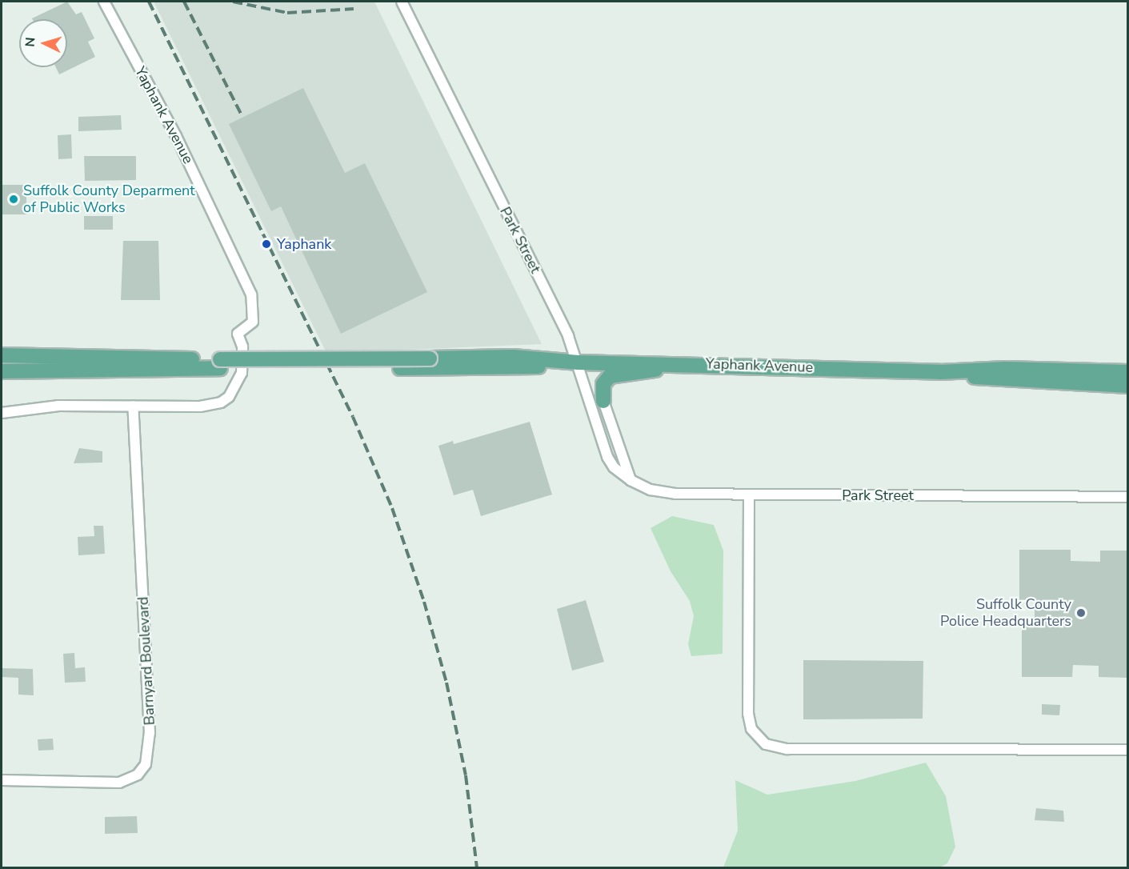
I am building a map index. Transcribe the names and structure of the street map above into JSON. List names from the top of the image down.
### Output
{
  "streets": {
    "main road": ["Yaphank Avenue"],
    "street": ["Park Street", "Barnyard Boulevard"]
  },
  "crossings": [
    ["Yaphank Avenue", "Park Street"],
    ["Yaphank Avenue", "Barnyard Boulevard"]
  ],
  "places": ["Suffolk County Deparment of Public Works", "Yaphank", "Suffolk County Police Headquarters"],
  "north": "left"
}
